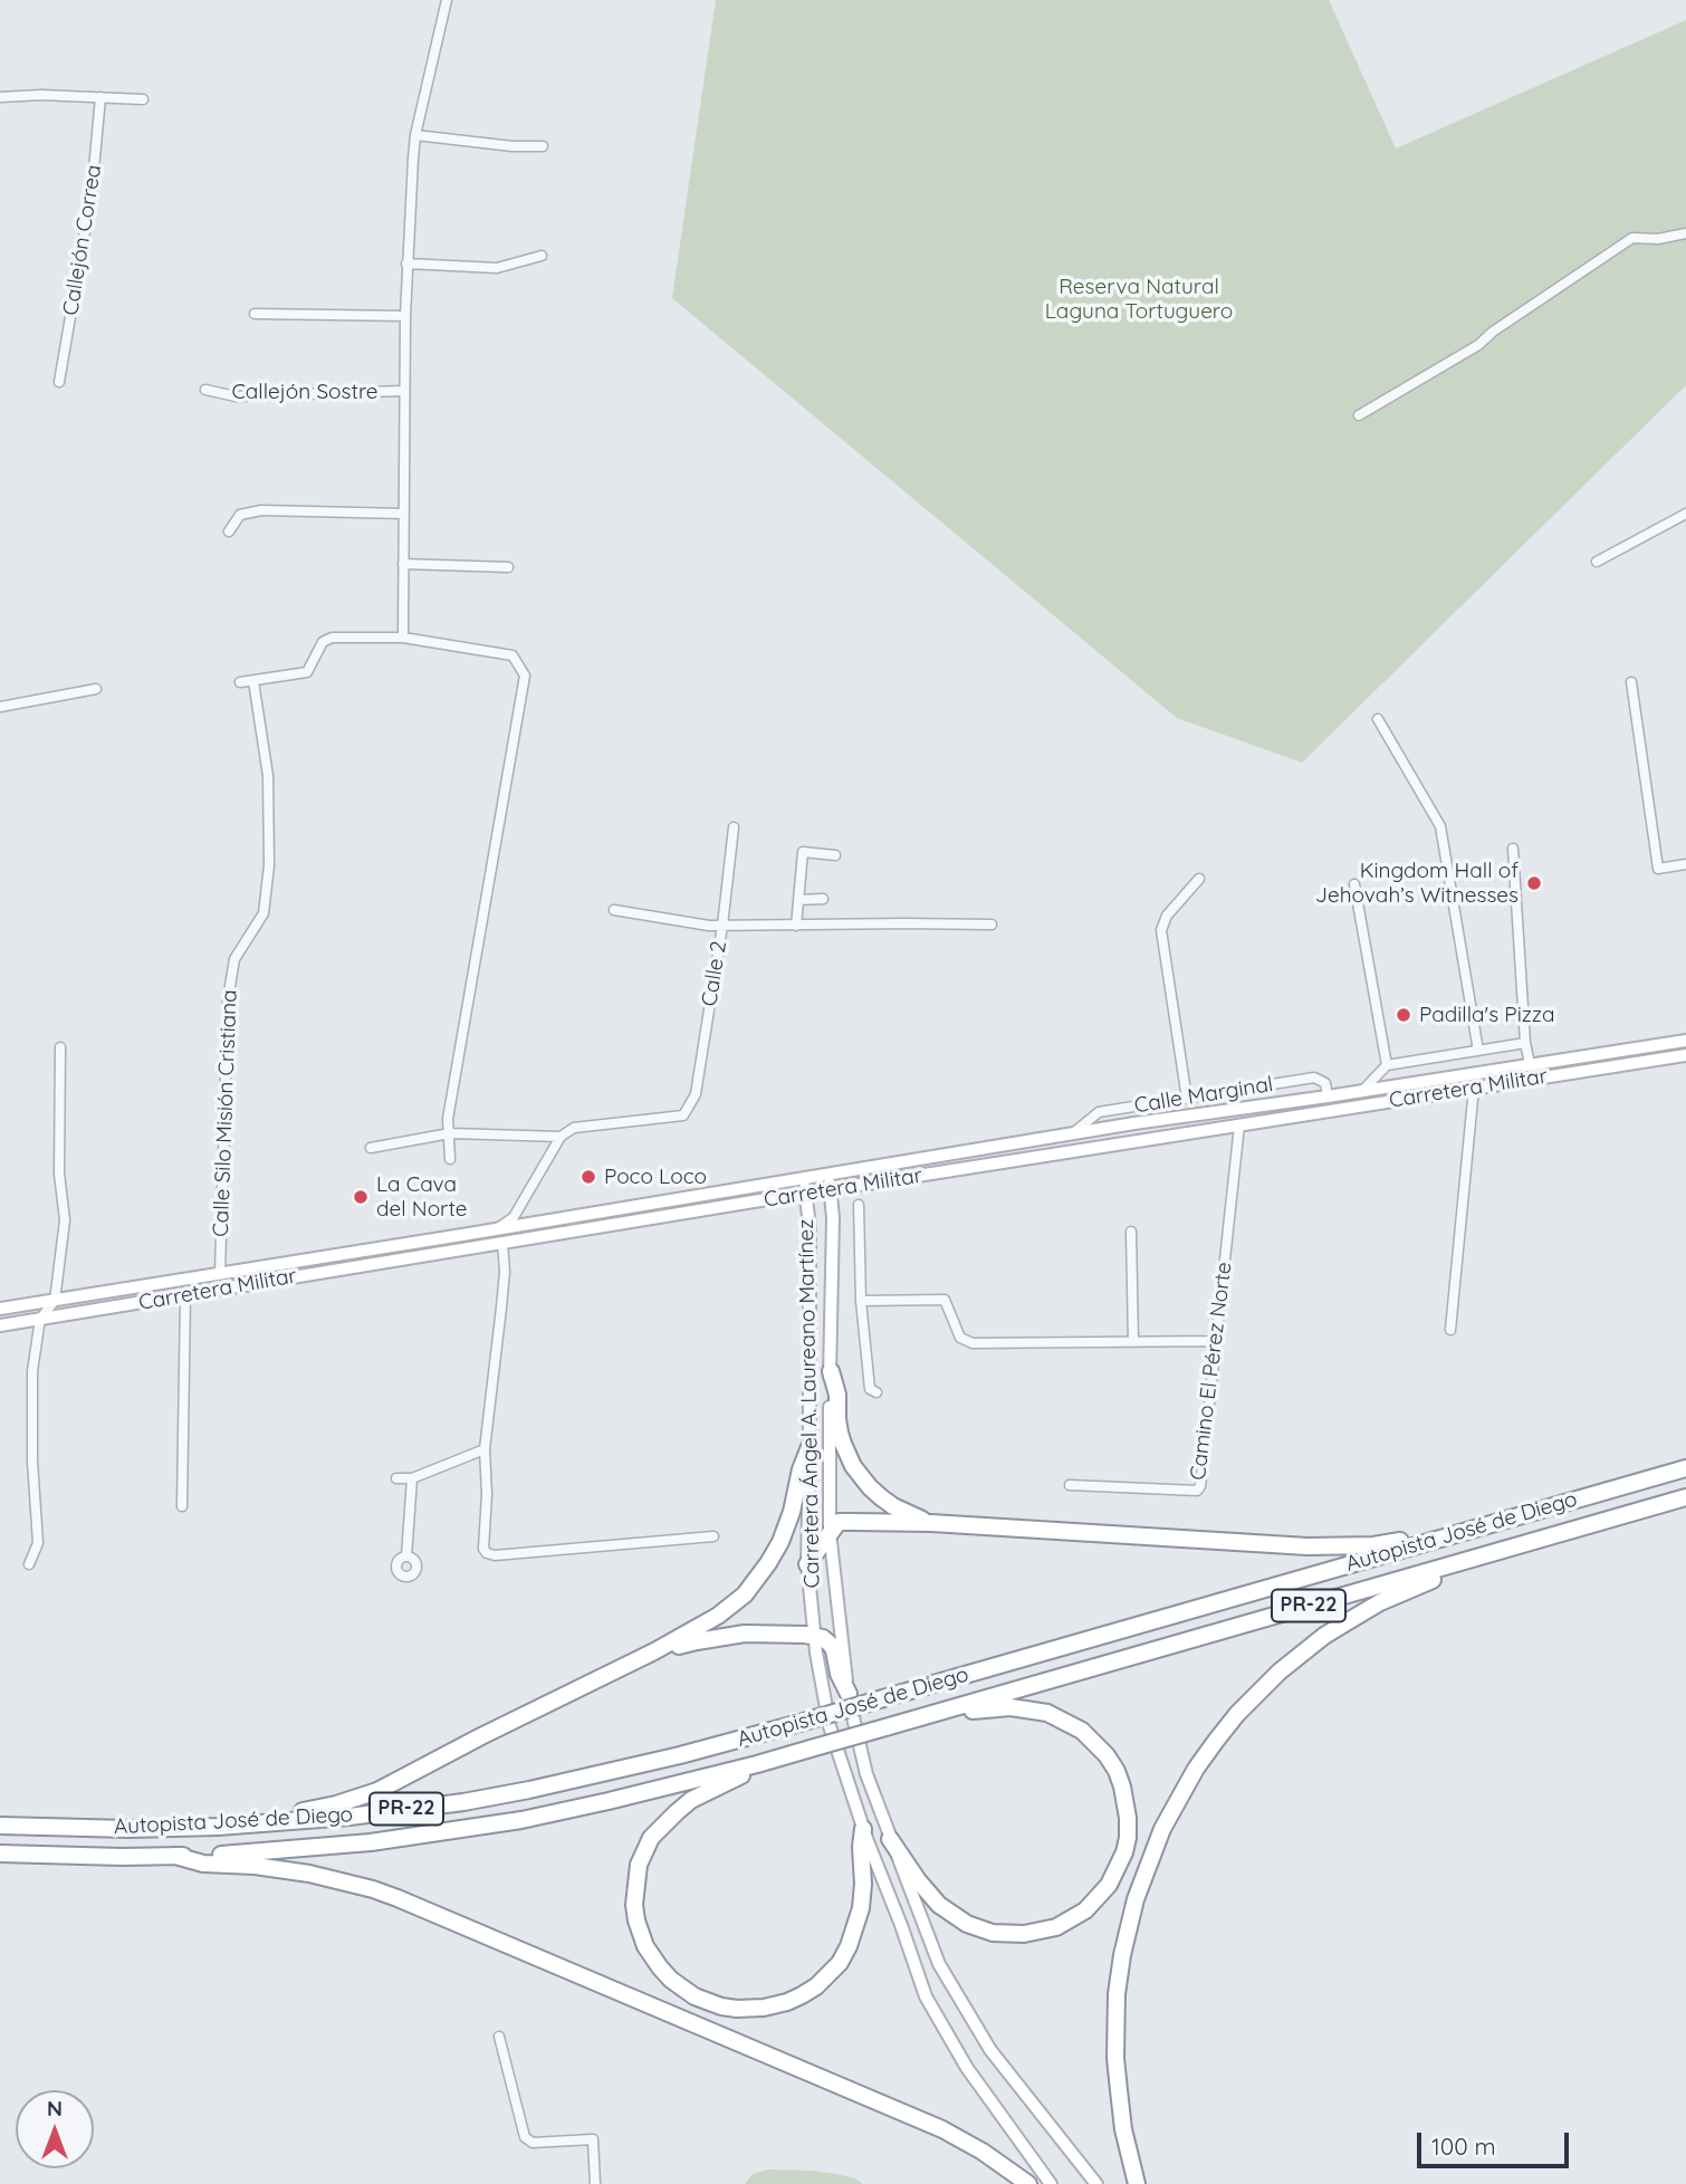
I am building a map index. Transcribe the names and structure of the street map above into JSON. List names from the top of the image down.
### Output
{
  "streets": {
    "highway": ["Autopista José de Diego", "PR-22"],
    "main road": ["Carretera Militar", "Carretera Ángel A. Laureano Martínez"],
    "street": [
      "Callejón Correa",
      "Callejón Sostre",
      "Calle 2",
      "Calle Marginal",
      "Calle Silo Misión Cristiana",
      "Camino El Pérez Norte"
    ]
  },
  "crossings": [
    ["Carretera Militar", "Calle Marginal"],
    ["Carretera Militar", "Calle Silo Misión Cristiana"],
    ["Carretera Militar", "Camino El Pérez Norte"],
    ["Carretera Militar", "Carretera Ángel A. Laureano Martínez"]
  ],
  "parks": ["Reserva Natural Laguna Tortuguero"],
  "places": [
    "Kingdom Hall of Jehovah’s Witnesses",
    "Padilla's Pizza",
    "Poco Loco",
    "La Cava del Norte"
  ],
  "scale_bar": "100 m",
  "north": "top"
}
